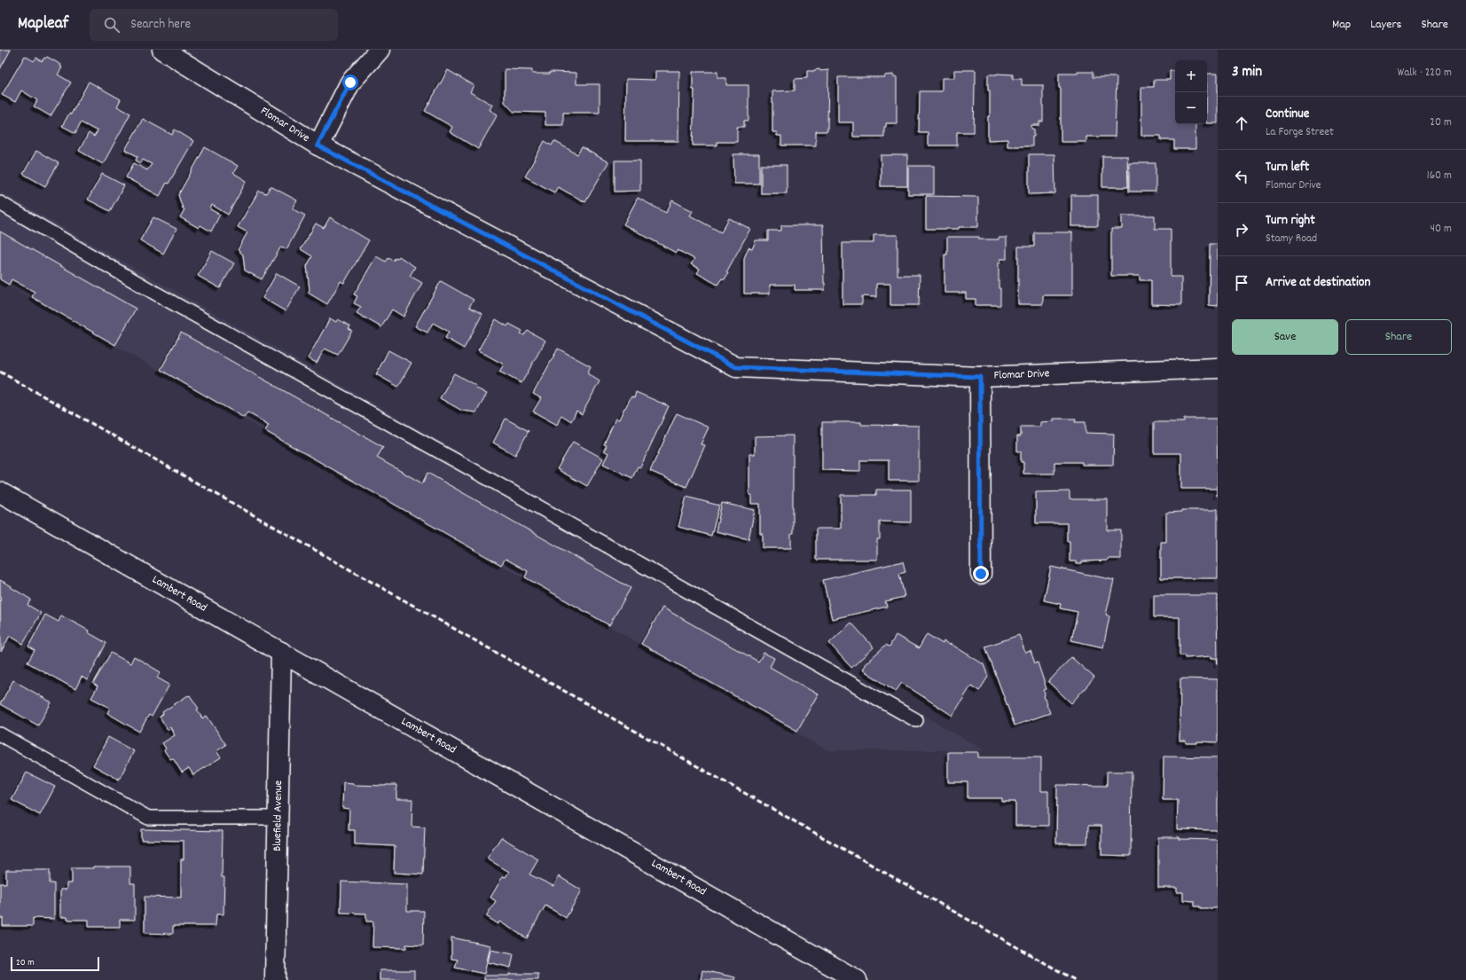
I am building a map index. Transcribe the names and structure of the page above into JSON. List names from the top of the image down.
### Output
{
  "streets": {
    "street": ["Flomar Drive", "Lambert Road", "Bluefield Avenue"]
  },
  "crossings": [
    ["Lambert Road", "Bluefield Avenue"]
  ],
  "scale_bar": "20 m",
  "page": {
    "header": "Mapleaf",
    "search": "Search here",
    "nav": ["Map", "Layers", "Share"],
    "heading": ["3 min", "Walk · 220 m"],
    "map_buttons": ["+", "−"],
    "list": [
      ["Continue", "La Forge Street", "20 m"],
      ["Turn left", "Flomar Drive", "160 m"],
      ["Turn right", "Stamy Road", "40 m"],
      "Arrive at destination"
    ],
    "buttons": ["Save", "Share"],
    "scale": "20 m"
  }
}
